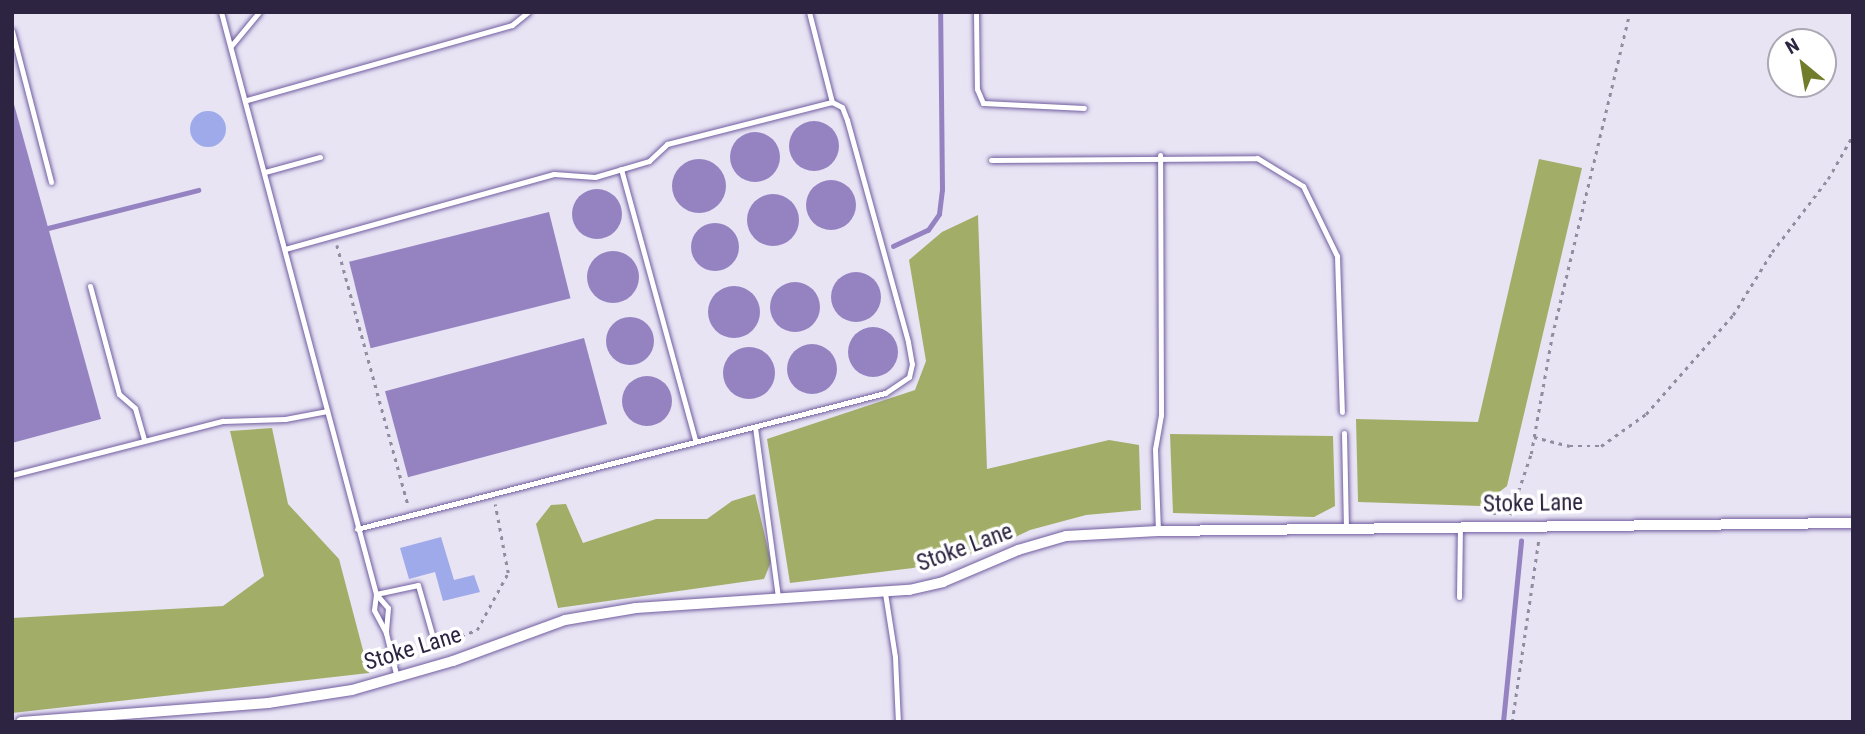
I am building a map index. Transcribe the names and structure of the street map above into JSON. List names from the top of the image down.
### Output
{
  "streets": {
    "street": ["Stoke Lane"]
  },
  "north": "top left"
}
